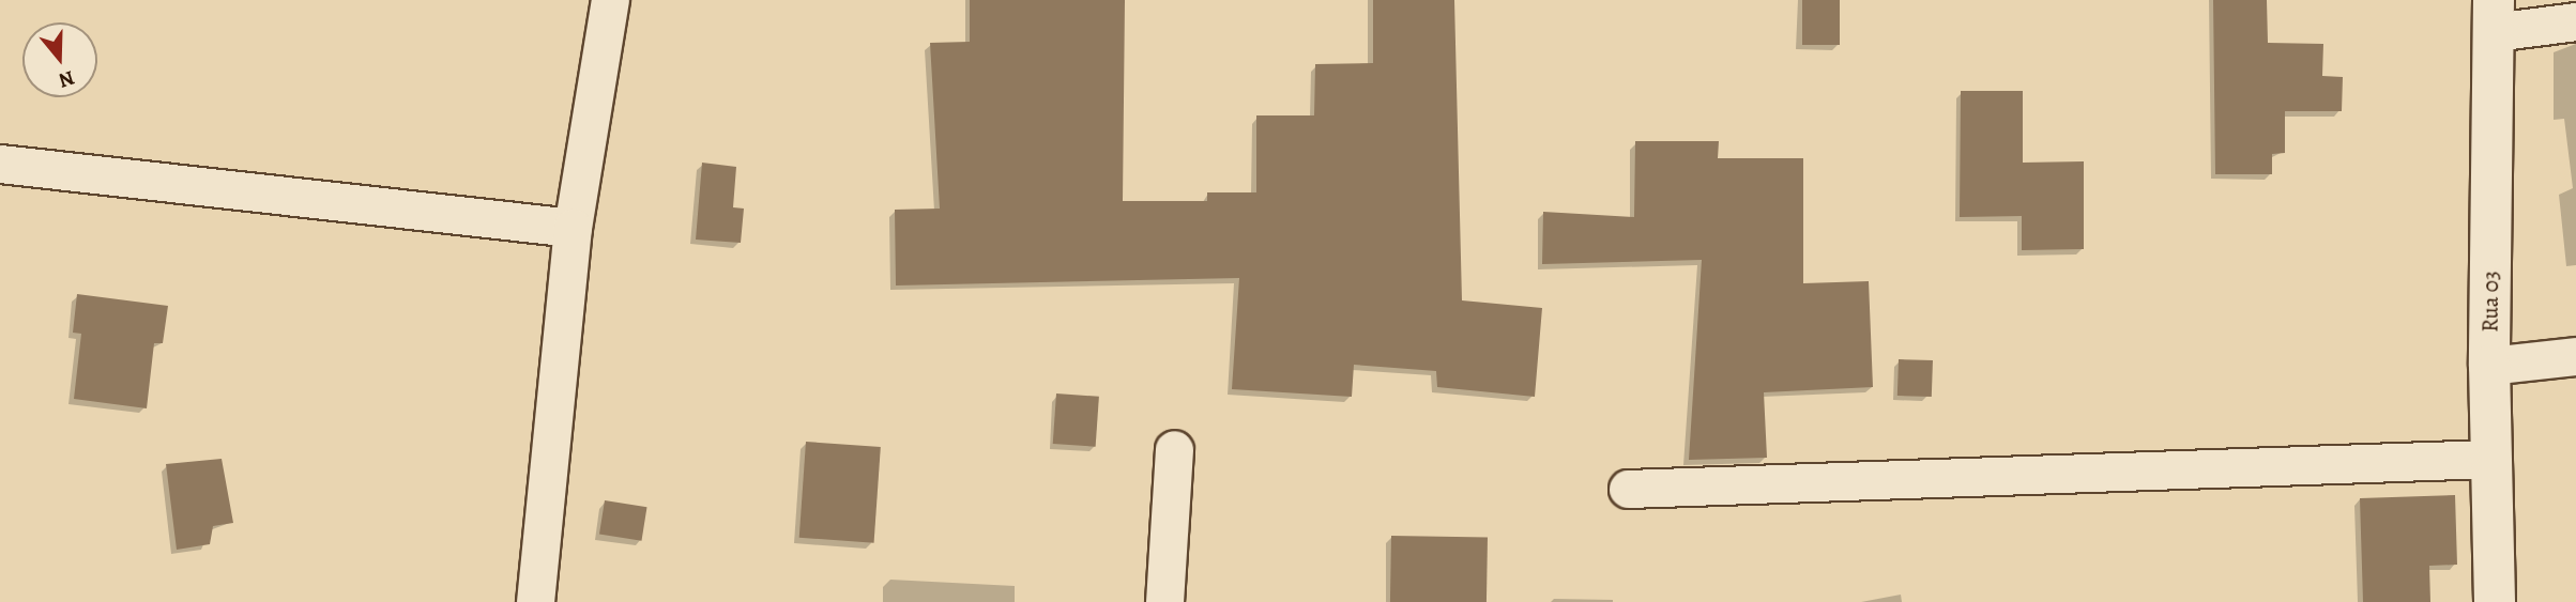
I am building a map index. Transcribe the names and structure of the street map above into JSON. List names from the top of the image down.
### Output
{
  "streets": {
    "street": ["Rua 03"]
  },
  "north": "bottom"
}
